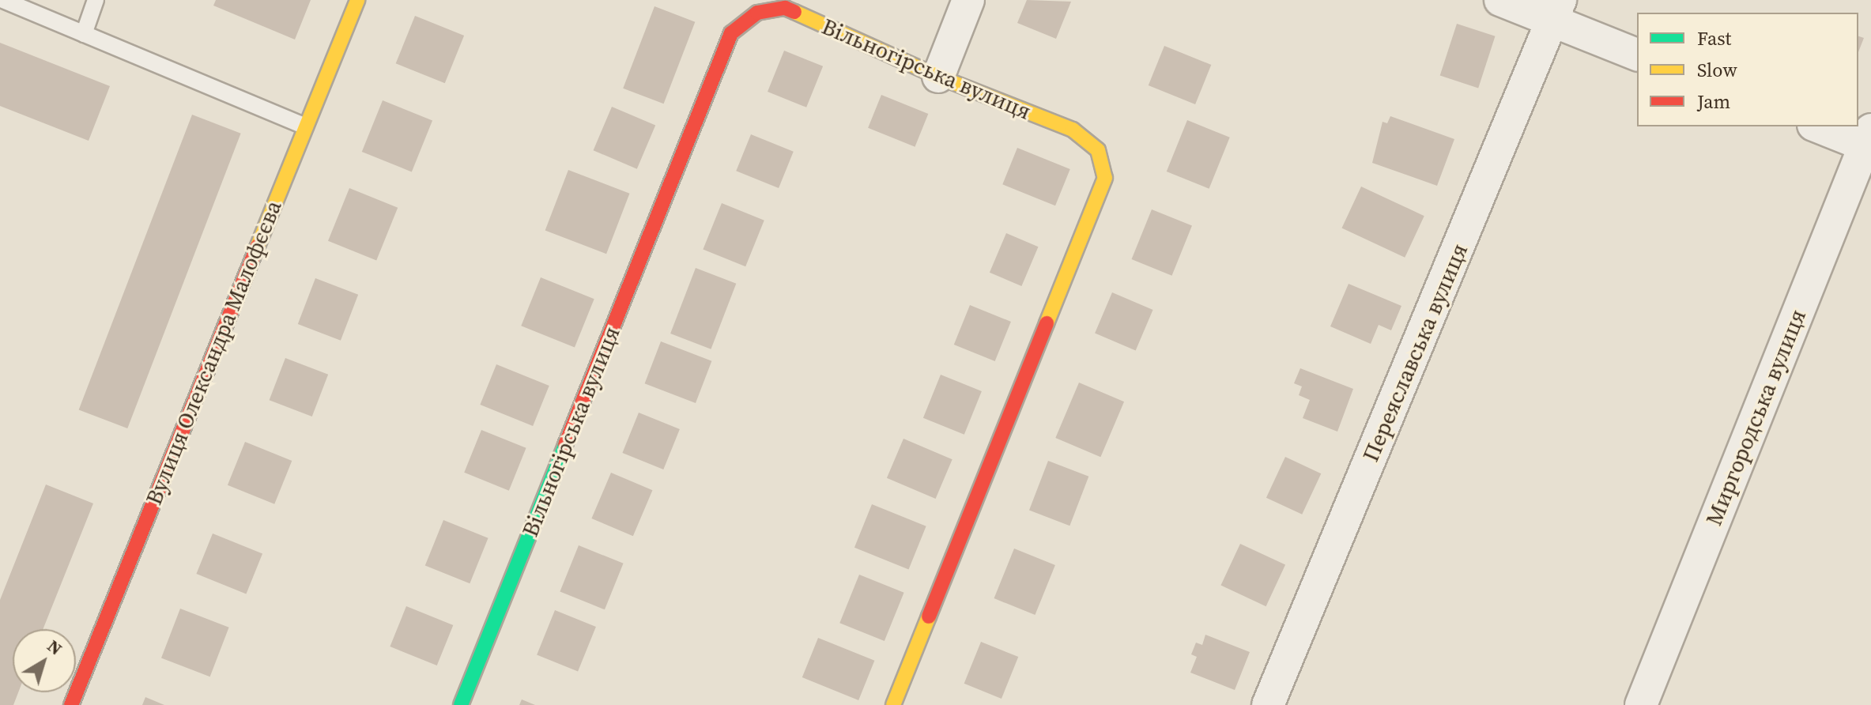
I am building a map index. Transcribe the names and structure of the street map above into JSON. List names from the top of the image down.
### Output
{
  "streets": {
    "street": [
      "Вільногірська вулиця",
      "Вулиця Олександра Малофєєва",
      "Переяславська вулиця",
      "Миргородська вулиця"
    ]
  },
  "legend": ["Fast", "Slow", "Jam"],
  "north": "top right"
}
